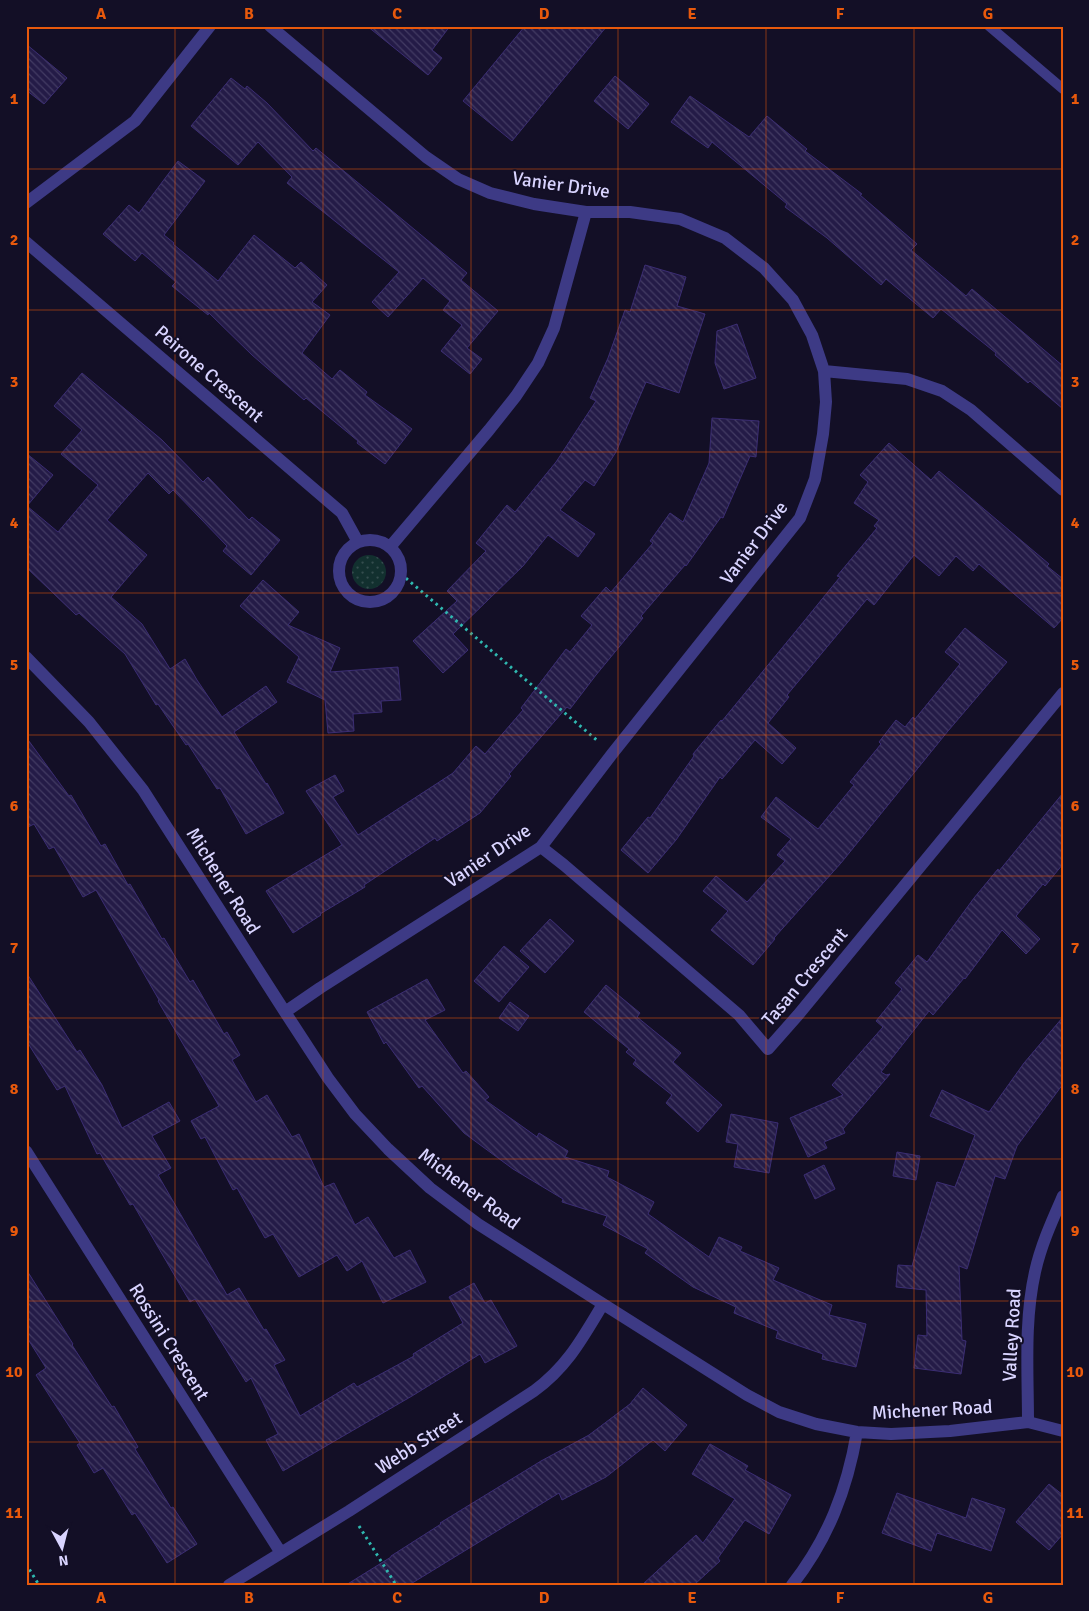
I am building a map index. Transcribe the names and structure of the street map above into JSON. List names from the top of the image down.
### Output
{
  "streets": {
    "street": [
      "Vanier Drive",
      "Peirone Crescent",
      "Michener Road",
      "Tasan Crescent",
      "Valley Road",
      "Rossini Crescent",
      "Webb Street"
    ]
  },
  "crossings": [
    ["Vanier Drive", "Michener Road"],
    ["Vanier Drive", "Tasan Crescent"],
    ["Michener Road", "Valley Road"],
    ["Michener Road", "Webb Street"],
    ["Rossini Crescent", "Webb Street"]
  ],
  "north": "bottom",
  "grid": {
    "columns": [
      "A",
      "B",
      "C",
      "D",
      "E",
      "F",
      "G"
    ],
    "rows": [
      "1",
      "2",
      "3",
      "4",
      "5",
      "6",
      "7",
      "8",
      "9",
      "10",
      "11"
    ]
  }
}
